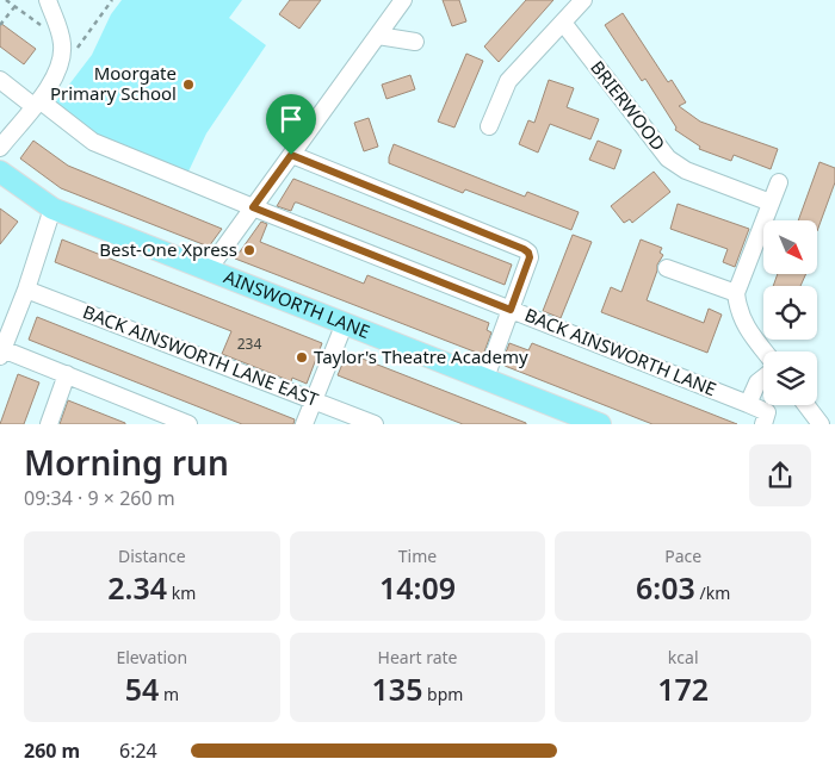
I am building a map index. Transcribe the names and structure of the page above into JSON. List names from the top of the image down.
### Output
{
  "streets": {
    "main road": ["AINSWORTH LANE"],
    "street": ["BRIERWOOD", "BACK AINSWORTH LANE", "BACK AINSWORTH LANE EAST"]
  },
  "places": ["Moorgate Primary School", "Best-One Xpress", "Taylor's Theatre Academy"],
  "house_numbers": ["234"],
  "north": "bottom right",
  "page": {
    "heading": ["Morning run", "09:34 · 9 × 260 m"],
    "stats": [
      ["Distance", "2.34 km"],
      ["Time", "14:09"],
      ["Pace", "6:03 /km"],
      ["Elevation", "54 m"],
      ["Heart rate", "135 bpm"],
      ["kcal", "172"]
    ],
    "list": [
      {
        "name": "260 m",
        "note": "6:24"
      }
    ]
  }
}
